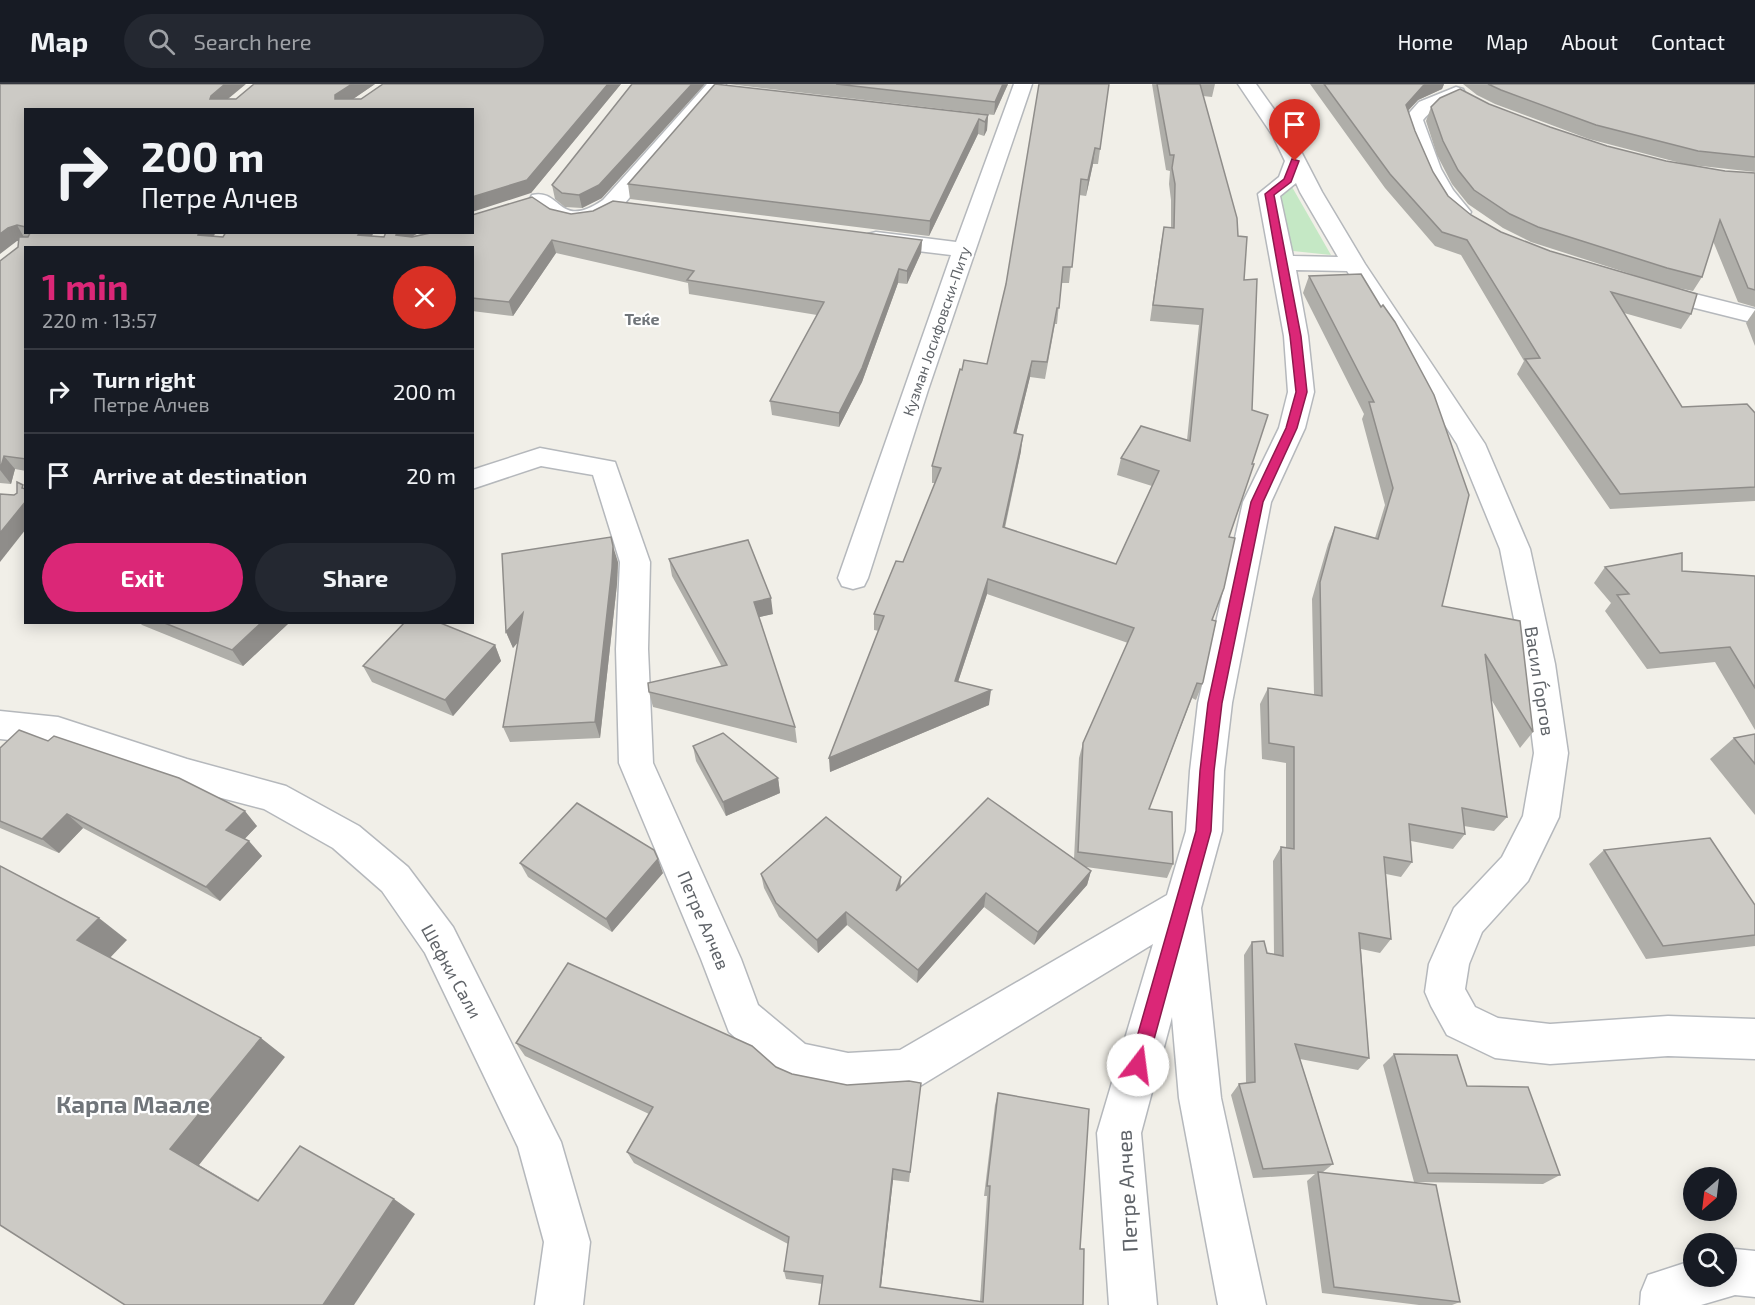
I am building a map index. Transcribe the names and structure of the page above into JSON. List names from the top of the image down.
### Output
{
  "streets": {
    "street": [
      "Кузман Јосифовски-Питу",
      "Васил Ѓоргов",
      "Петре Алчев",
      "Шефки Сали"
    ]
  },
  "crossings": [
    ["Васил Ѓоргов", "Петре Алчев"]
  ],
  "districts": ["Теќе", "Карпа Маале"],
  "north": "bottom left",
  "page": {
    "header": "Map",
    "search": "Search here",
    "nav": [
      "Home",
      "Map",
      "About",
      "Contact"
    ],
    "turn": ["200 m", "Петре Алчев"],
    "heading": ["1 min", "220 m · 13:57"],
    "list": [
      {
        "name": "Turn right",
        "note": "Петре Алчев",
        "value": "200 m"
      },
      {
        "name": "Arrive at destination",
        "value": "20 m"
      }
    ],
    "buttons": ["Exit", "Share"]
  }
}
